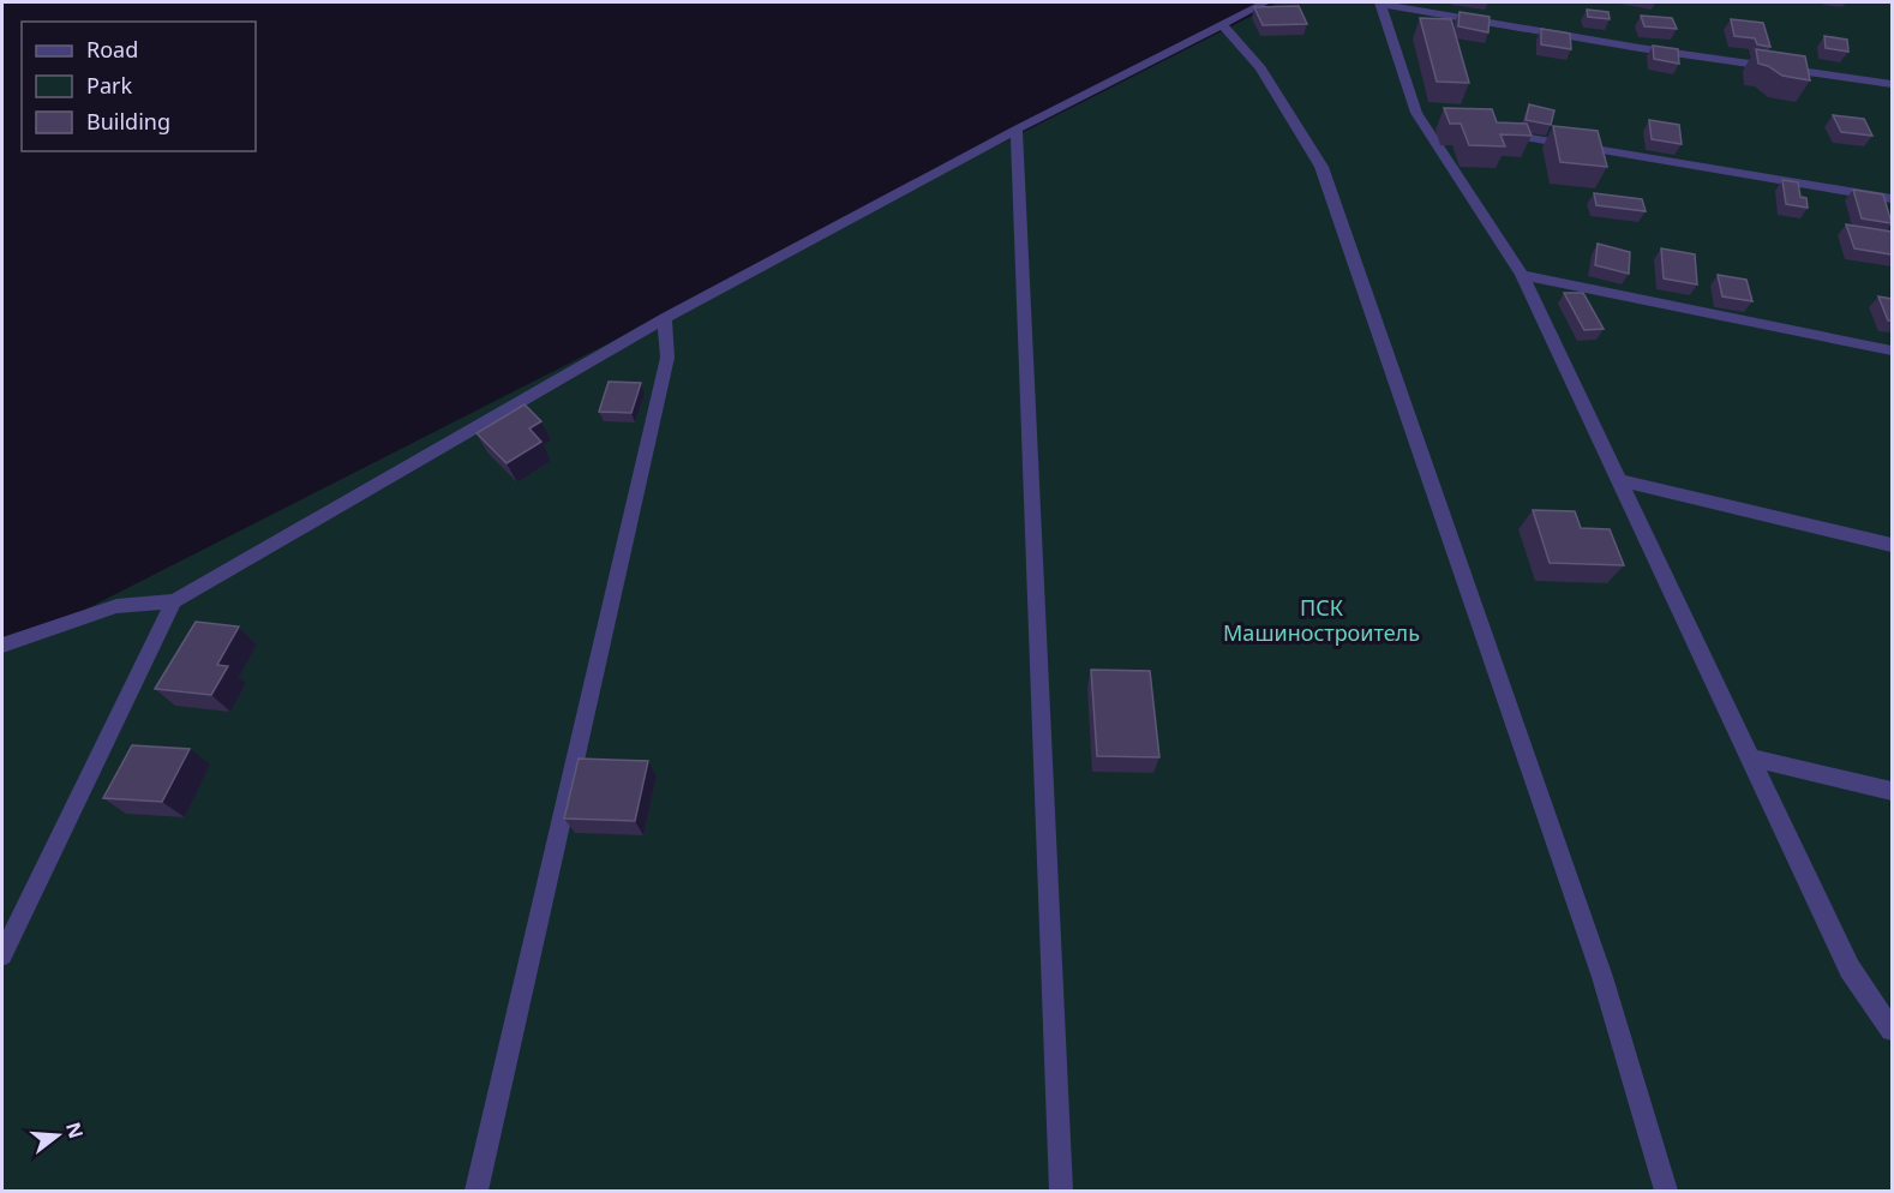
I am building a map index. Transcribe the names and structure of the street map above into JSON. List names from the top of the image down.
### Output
{
  "parks": ["ПСК Машиностроитель"],
  "legend": ["Road", "Park", "Building"],
  "north": "right"
}
